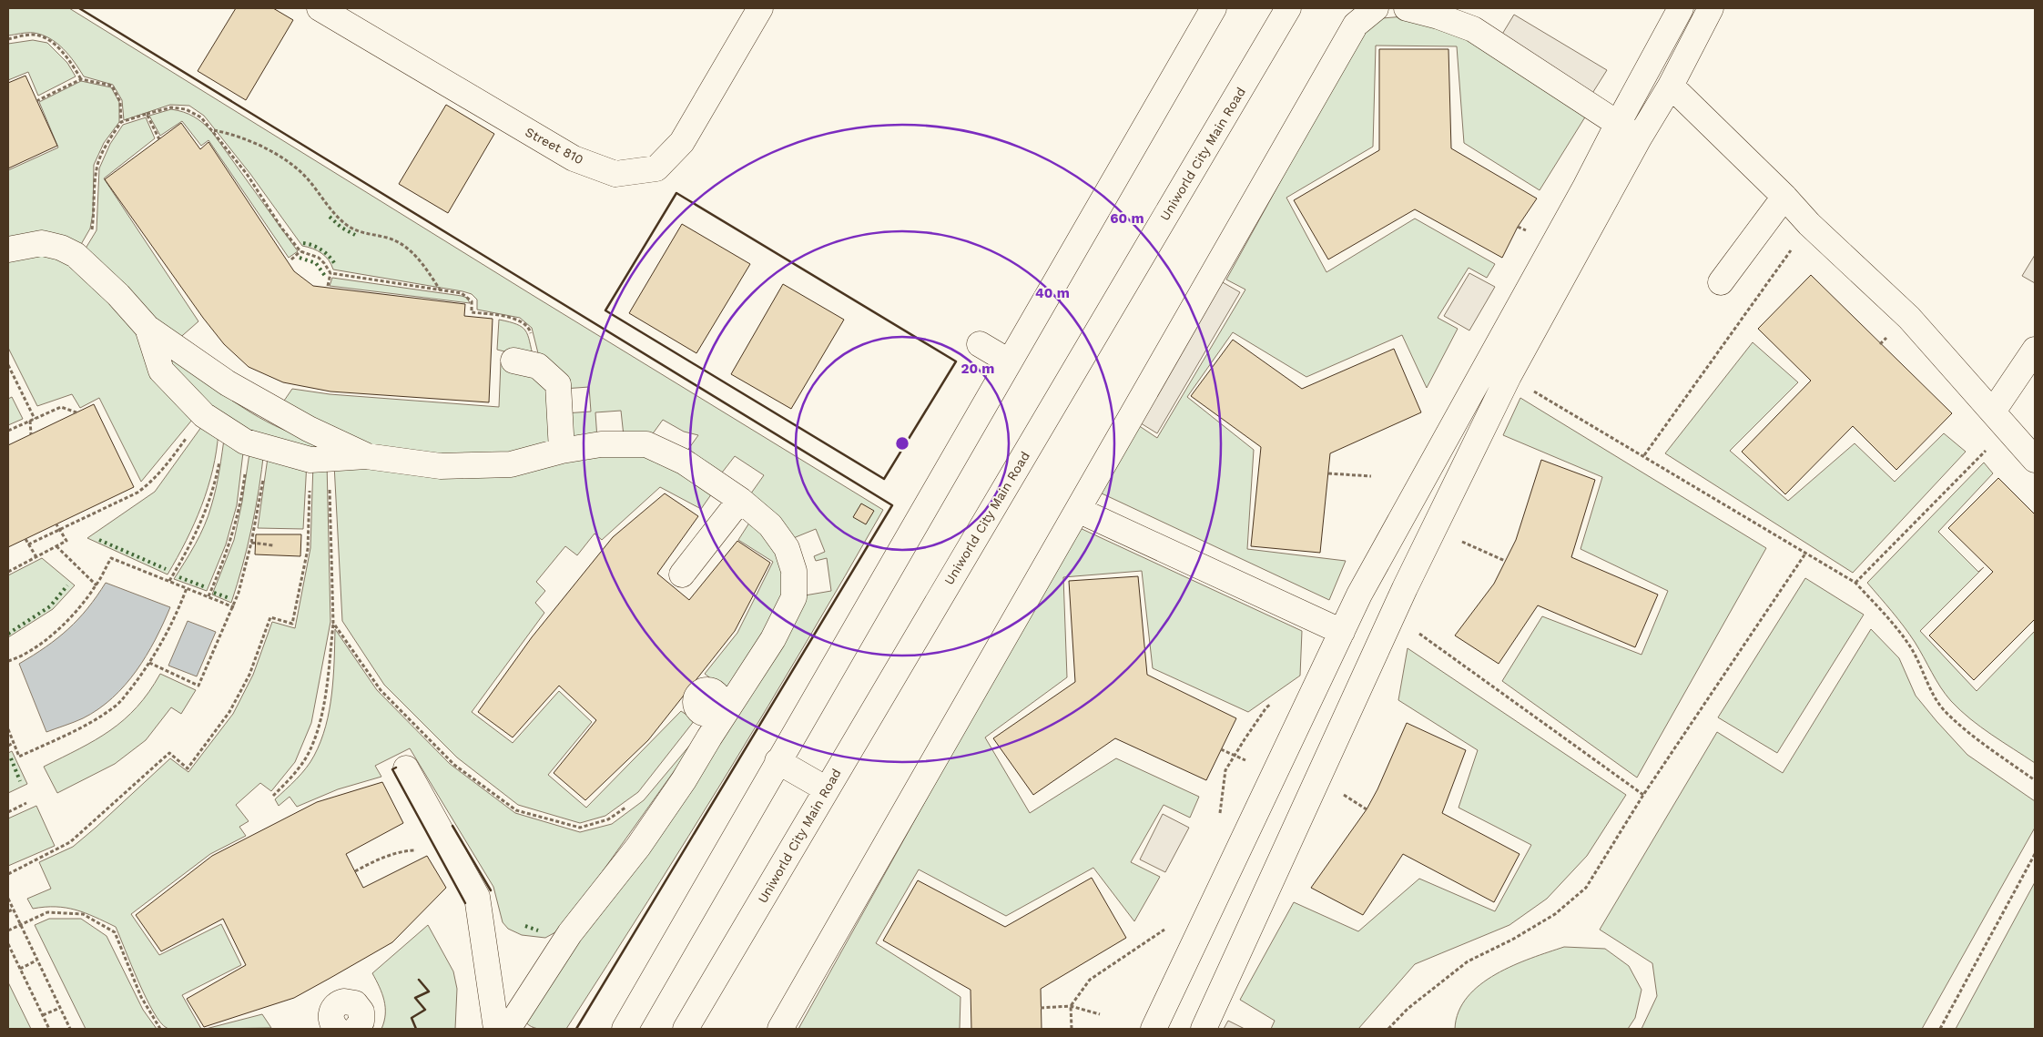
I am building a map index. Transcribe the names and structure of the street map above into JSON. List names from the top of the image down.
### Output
{
  "streets": {
    "street": ["Street 810", "Uniworld City Main Road"]
  },
  "rings": ["60 m", "40 m", "20 m"]
}
